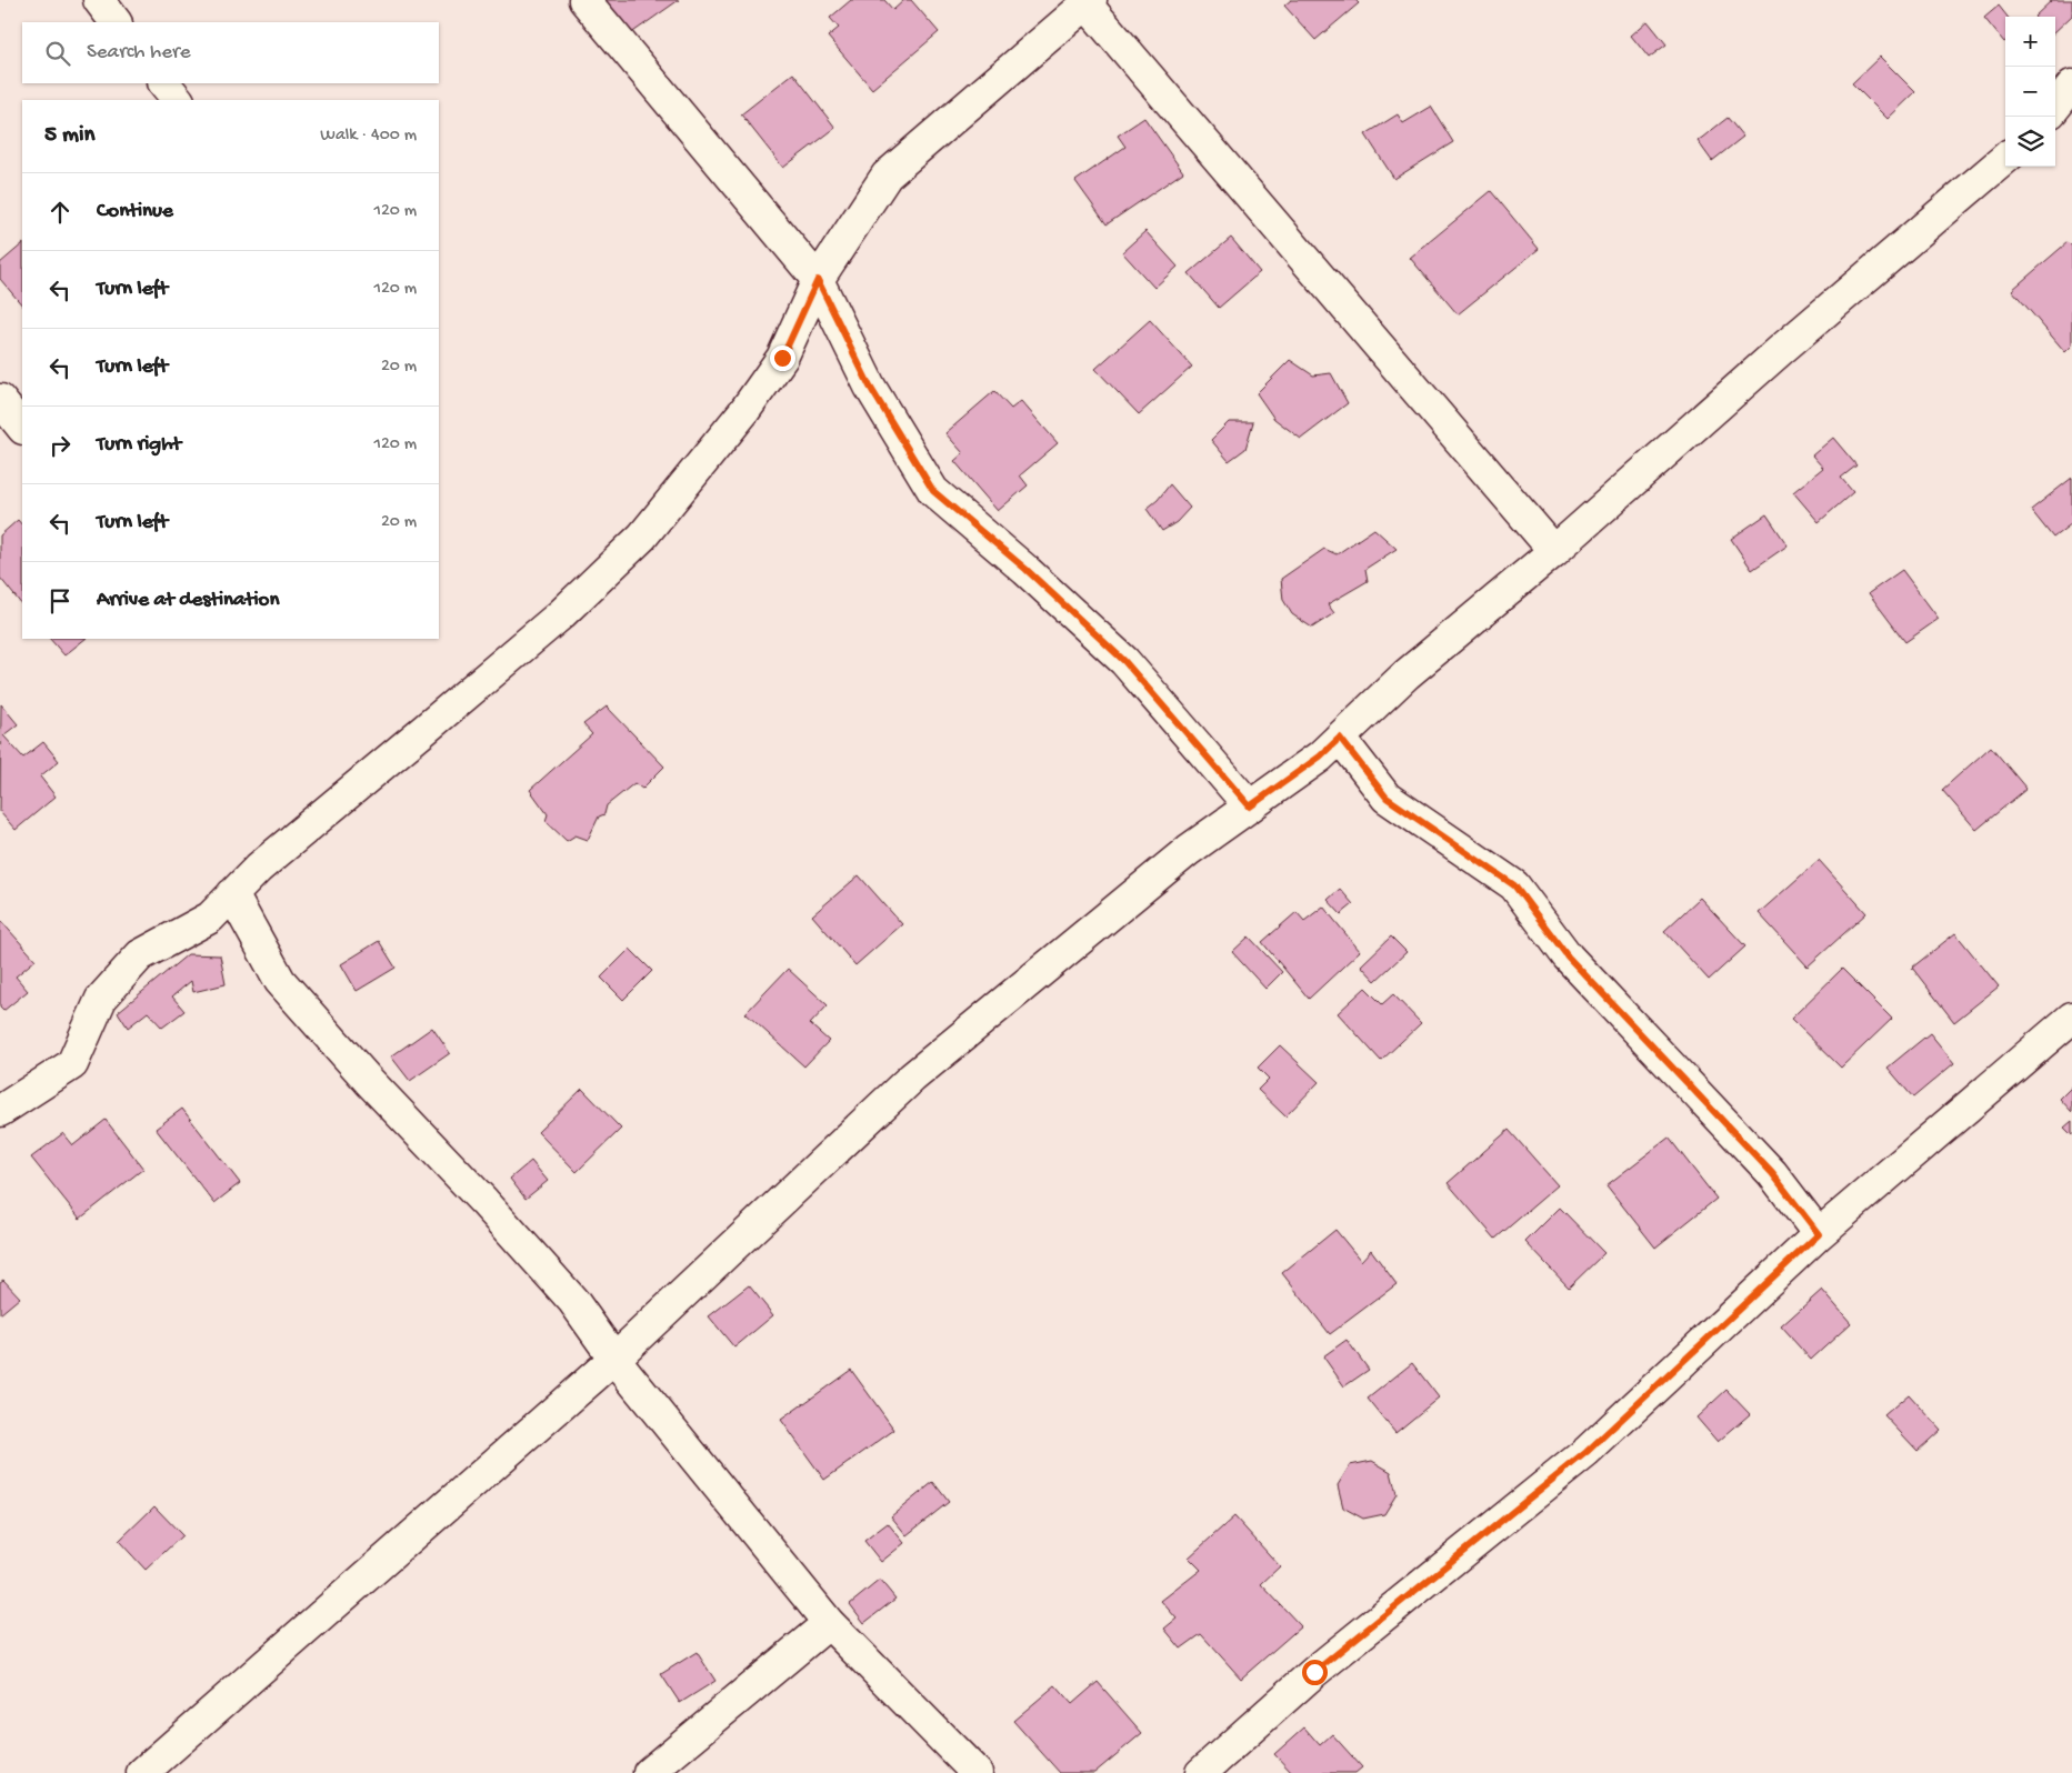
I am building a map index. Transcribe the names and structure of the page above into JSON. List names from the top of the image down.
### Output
{
  "page": {
    "map_buttons": ["+", "−"],
    "search": "Search here",
    "heading": ["5 min", "Walk · 400 m"],
    "list": [
      ["Continue", "120 m"],
      ["Turn left", "120 m"],
      ["Turn left", "20 m"],
      ["Turn right", "120 m"],
      ["Turn left", "20 m"],
      "Arrive at destination"
    ]
  }
}
